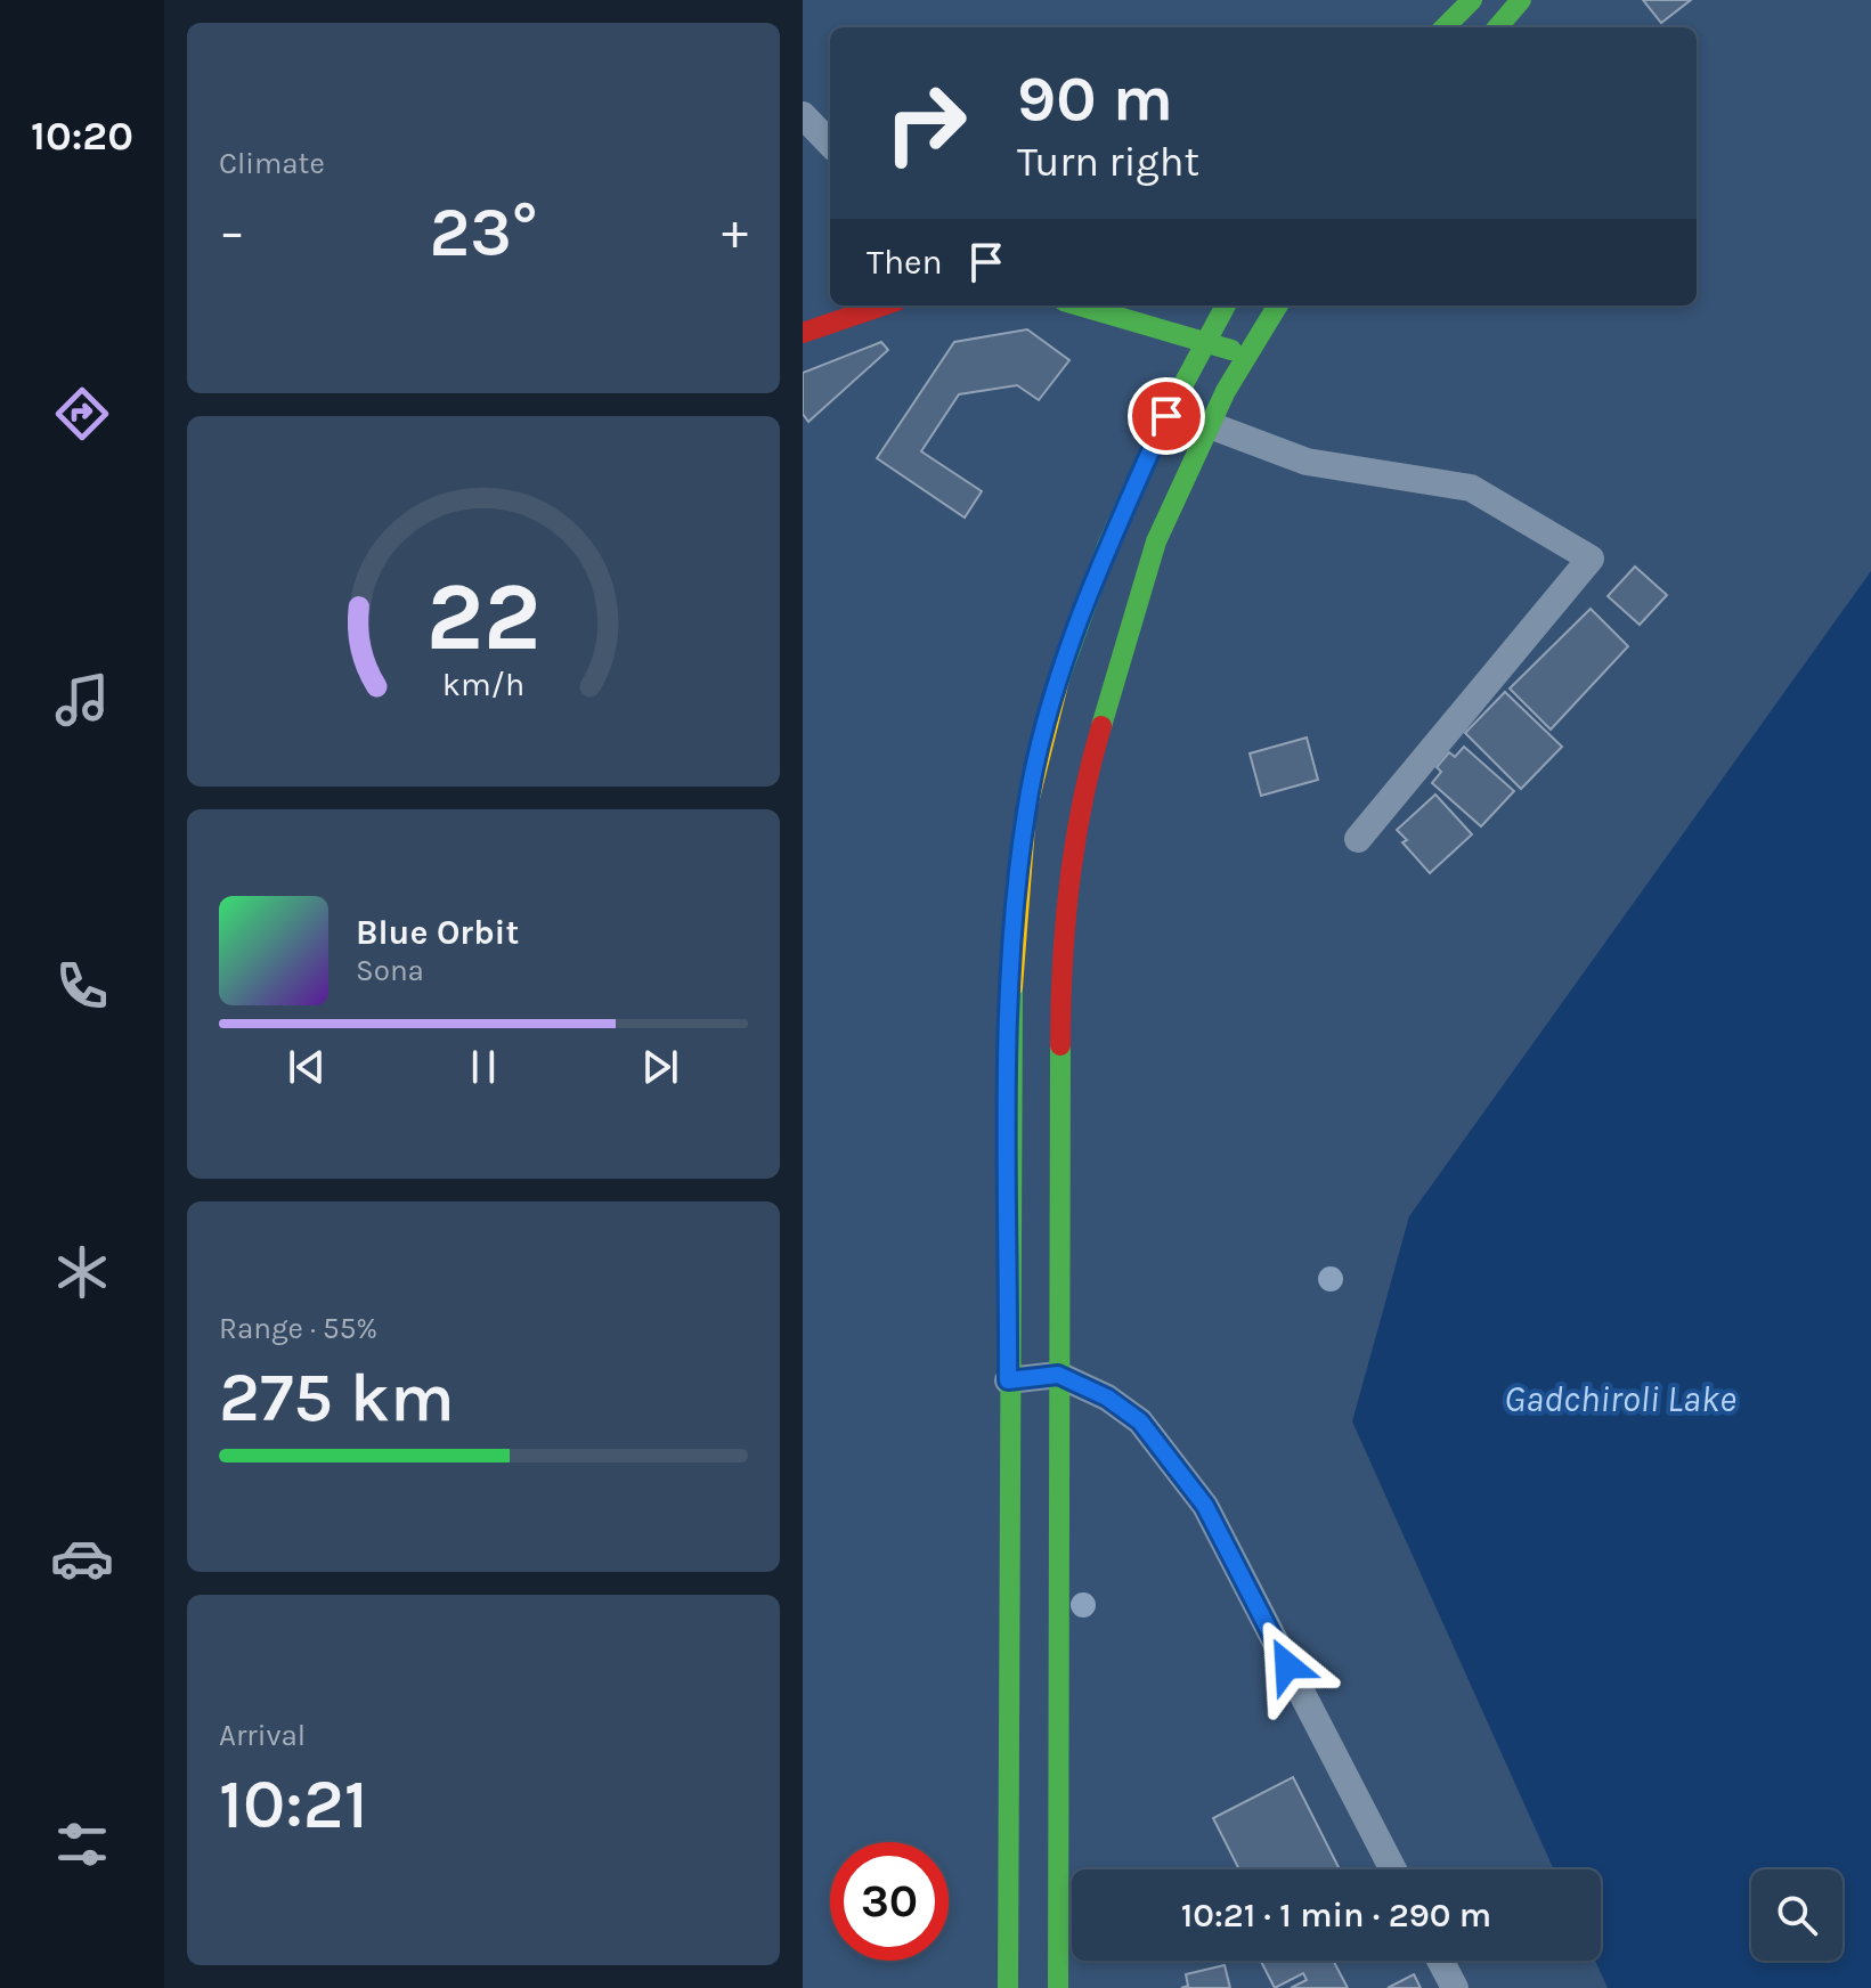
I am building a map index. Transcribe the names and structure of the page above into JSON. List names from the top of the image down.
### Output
{
  "water": ["Gadchiroli Lake"],
  "page": {
    "tabs": "10:20",
    "tile": [
      "Climate",
      ["Range · 55%", "275 km"],
      ["Arrival", "10:21"]
    ],
    "turn": ["90 m", "Turn right"],
    "heat": ["−", "23°", "+"],
    "then": "Then",
    "song": ["Blue Orbit", "Sona"],
    "limit": "30",
    "trip": "10:21 · 1 min · 290 m",
    "gauge": ["22", "km/h"]
  }
}
